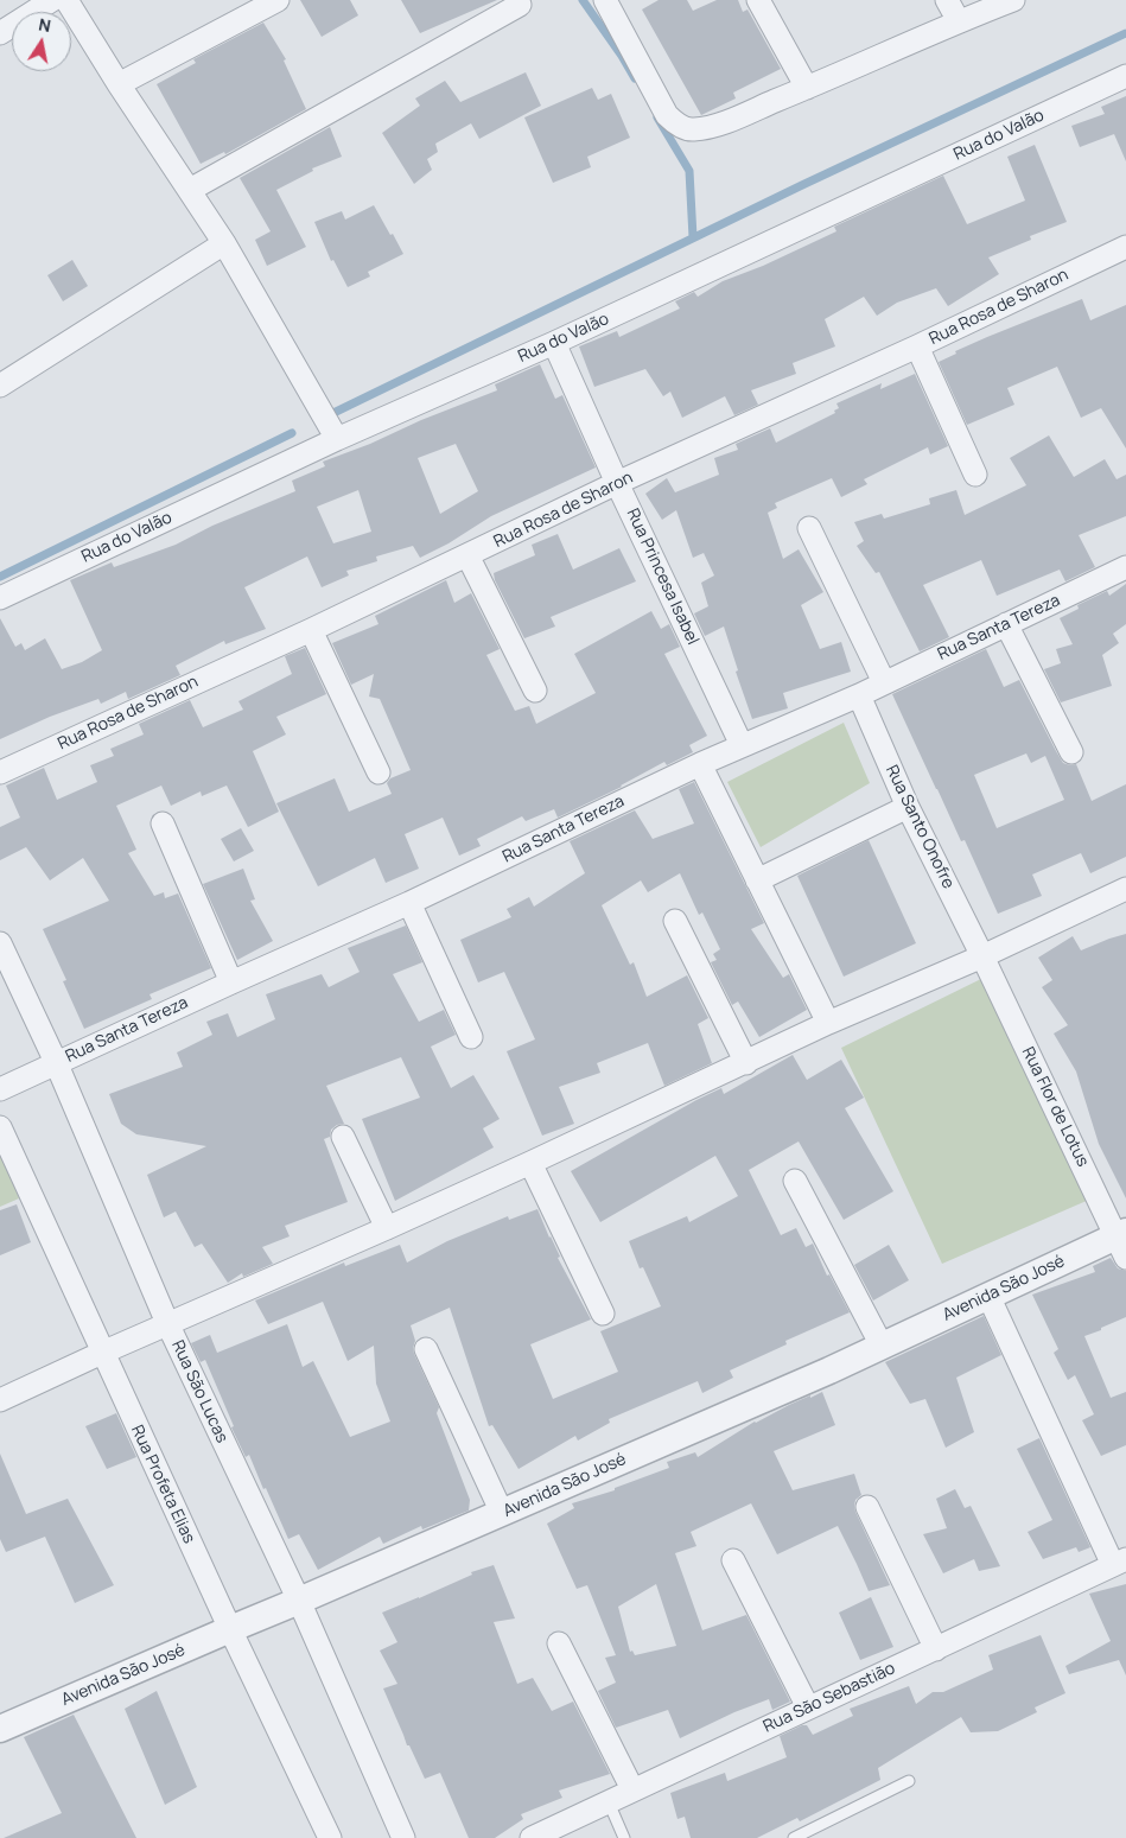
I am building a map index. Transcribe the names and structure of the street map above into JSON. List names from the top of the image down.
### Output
{
  "streets": {
    "street": [
      "Rua do Valão",
      "Rua Rosa de Sharon",
      "Rua Princesa Isabel",
      "Rua Santa Tereza",
      "Rua Santo Onofre",
      "Rua Flor de Lotus",
      "Avenida São José",
      "Rua São Lucas",
      "Rua Profeta Elias",
      "Rua São Sebastião"
    ]
  },
  "crossings": [
    ["Rua do Valão", "Rua Princesa Isabel"],
    ["Rua Rosa de Sharon", "Rua Princesa Isabel"],
    ["Rua Princesa Isabel", "Rua Santa Tereza"],
    ["Rua Santa Tereza", "Rua Santo Onofre"],
    ["Rua Santa Tereza", "Rua São Lucas"],
    ["Rua Santo Onofre", "Rua Flor de Lotus"],
    ["Rua Flor de Lotus", "Avenida São José"],
    ["Avenida São José", "Rua São Lucas"],
    ["Avenida São José", "Rua Profeta Elias"]
  ],
  "north": "top"
}
